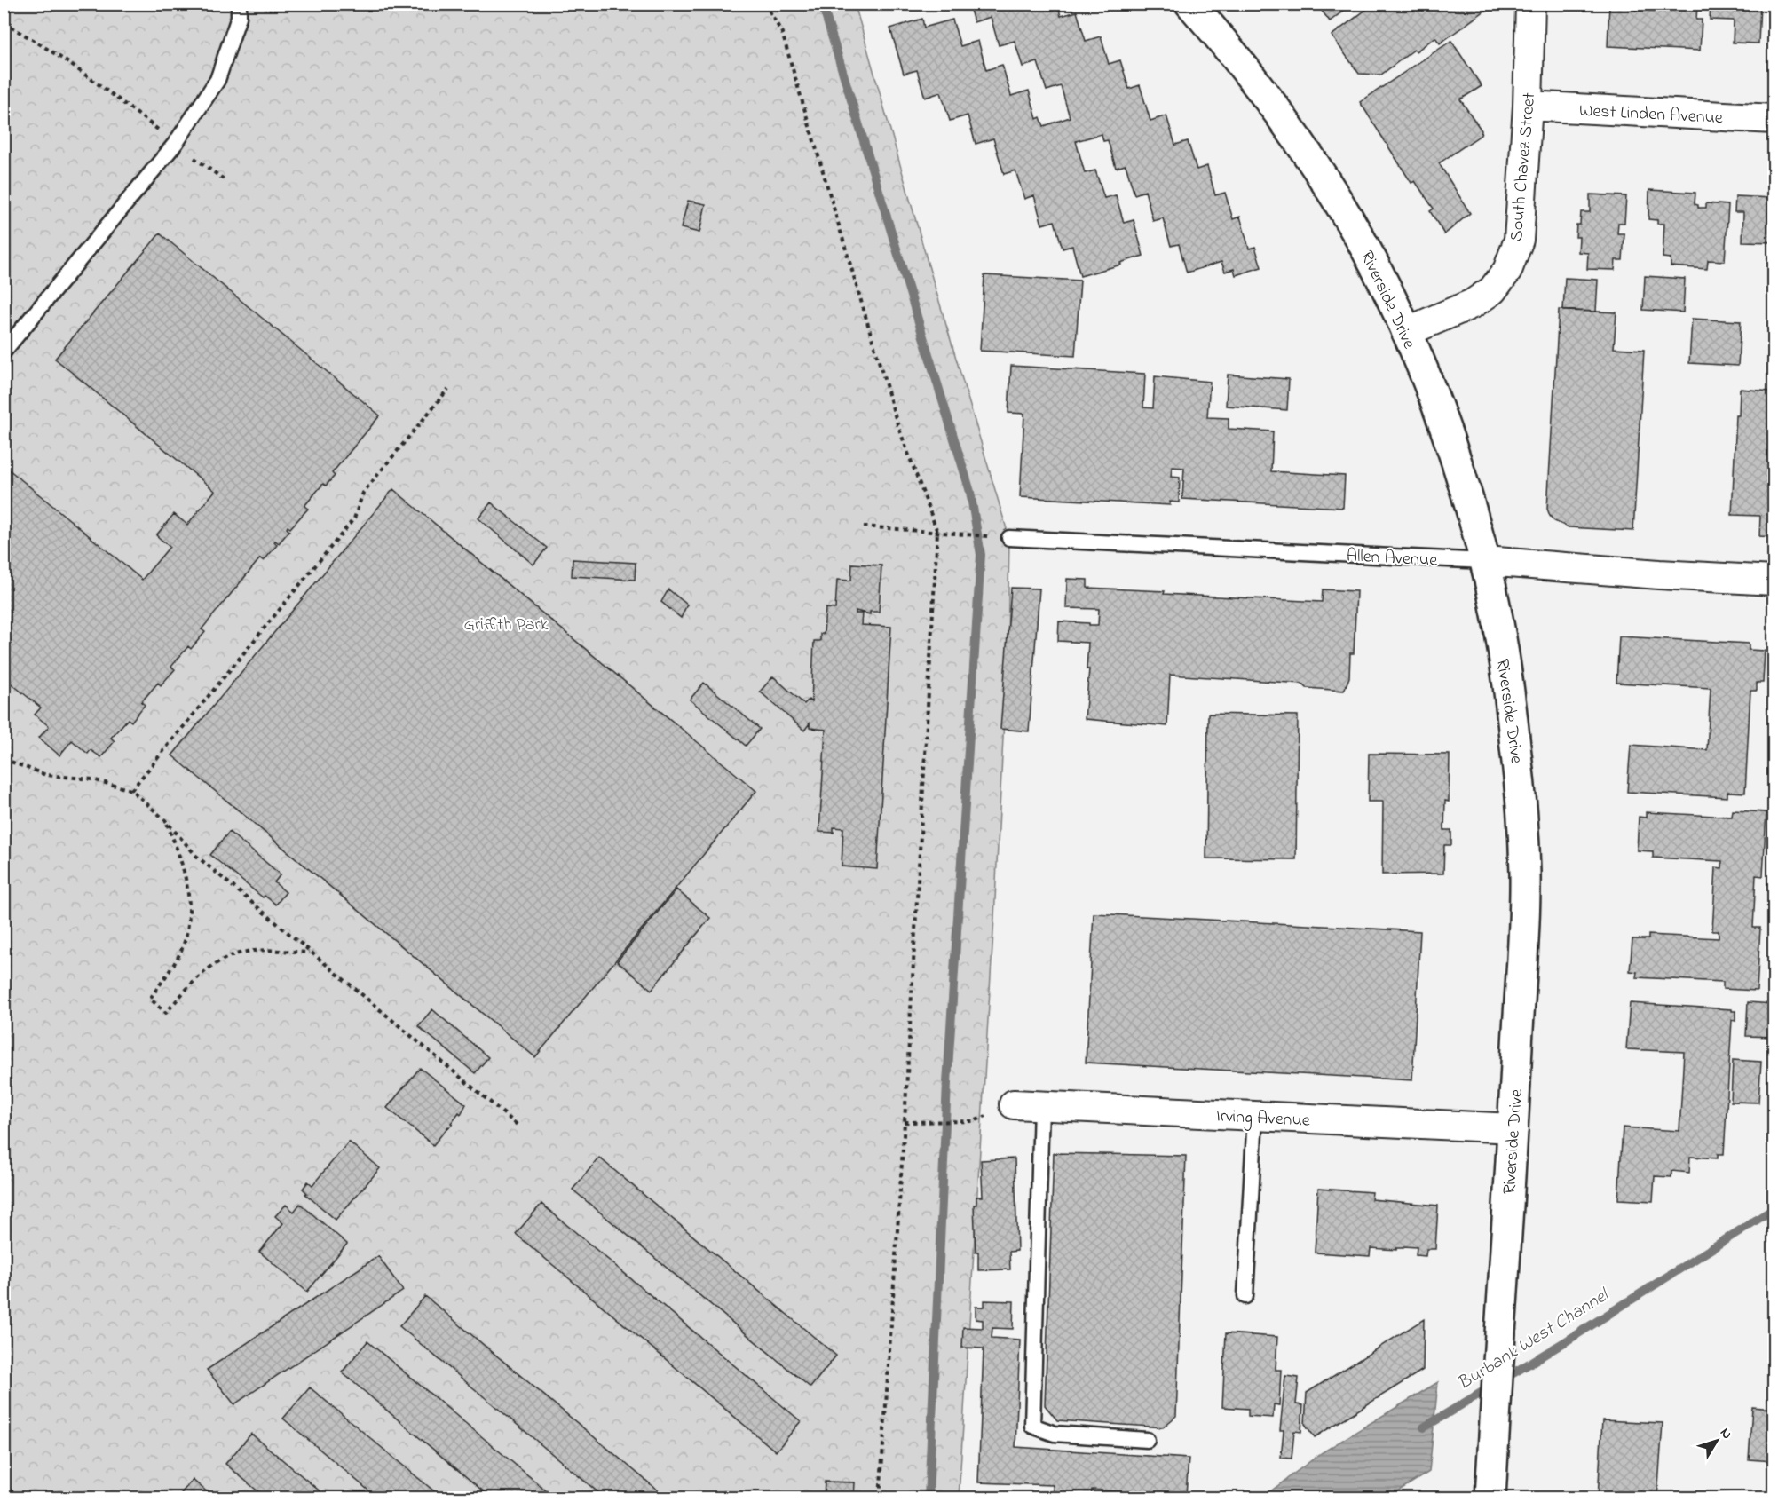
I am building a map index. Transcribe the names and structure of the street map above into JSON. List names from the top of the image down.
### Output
{
  "streets": {
    "main road": ["Riverside Drive"],
    "street": [
      "West Linden Avenue",
      "South Chavez Street",
      "Allen Avenue",
      "Irving Avenue"
    ]
  },
  "crossings": [
    ["West Linden Avenue", "South Chavez Street"],
    ["South Chavez Street", "Riverside Drive"],
    ["Riverside Drive", "Allen Avenue"],
    ["Riverside Drive", "Irving Avenue"]
  ],
  "water": ["Burbank West Channel"],
  "parks": ["Griffith Park"],
  "north": "top right"
}
